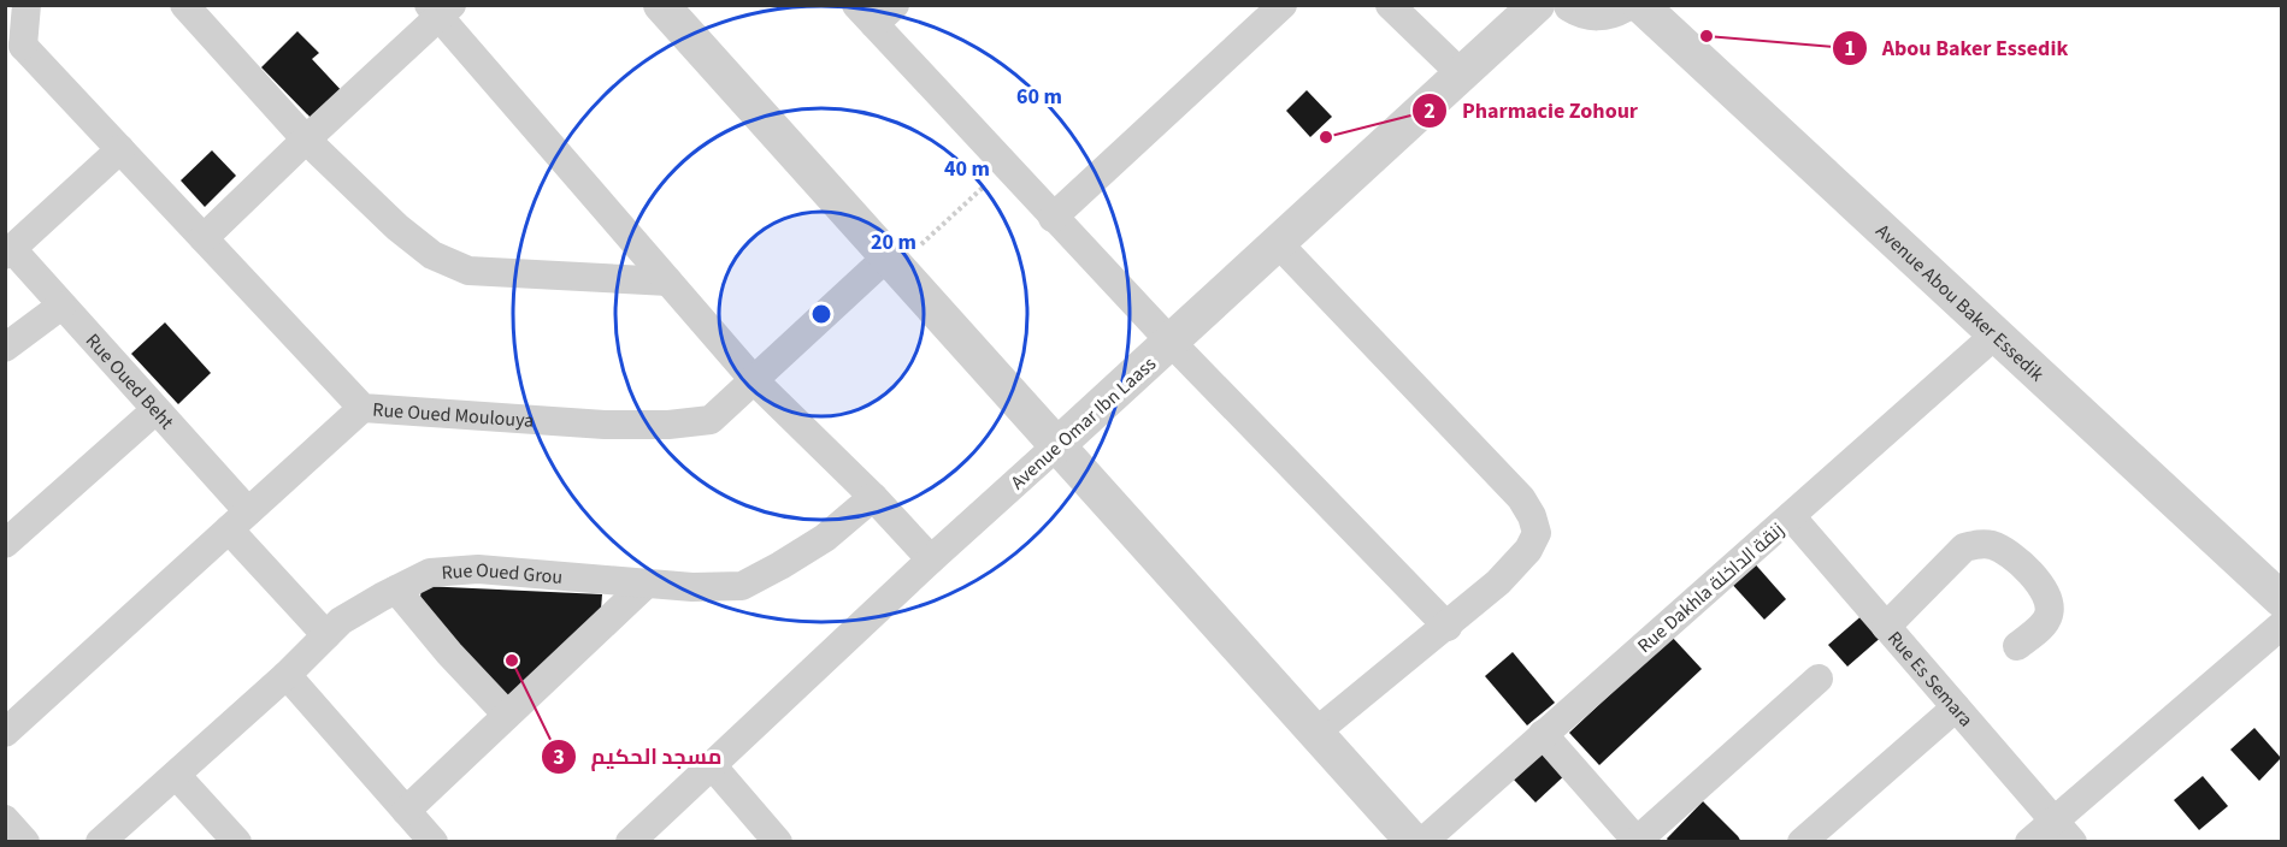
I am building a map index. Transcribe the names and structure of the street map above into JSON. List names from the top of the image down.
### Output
{
  "streets": {
    "street": [
      "Avenue Abou Baker Essedik",
      "Rue Oued Beht",
      "Rue Oued Moulouya",
      "Avenue Omar Ibn Laass",
      "Rue Oued Grou",
      "Rue Dakhla زنقة الداخلة",
      "Rue Es Semara"
    ]
  },
  "crossings": [
    ["Avenue Abou Baker Essedik", "Rue Dakhla زنقة الداخلة"],
    ["Rue Oued Beht", "Rue Oued Grou"],
    ["Rue Dakhla زنقة الداخلة", "Rue Es Semara"]
  ],
  "places": ["Abou Baker Essedik", "Pharmacie Zohour", "مسجد الحكيم"],
  "rings": ["60 m", "40 m", "20 m"]
}
